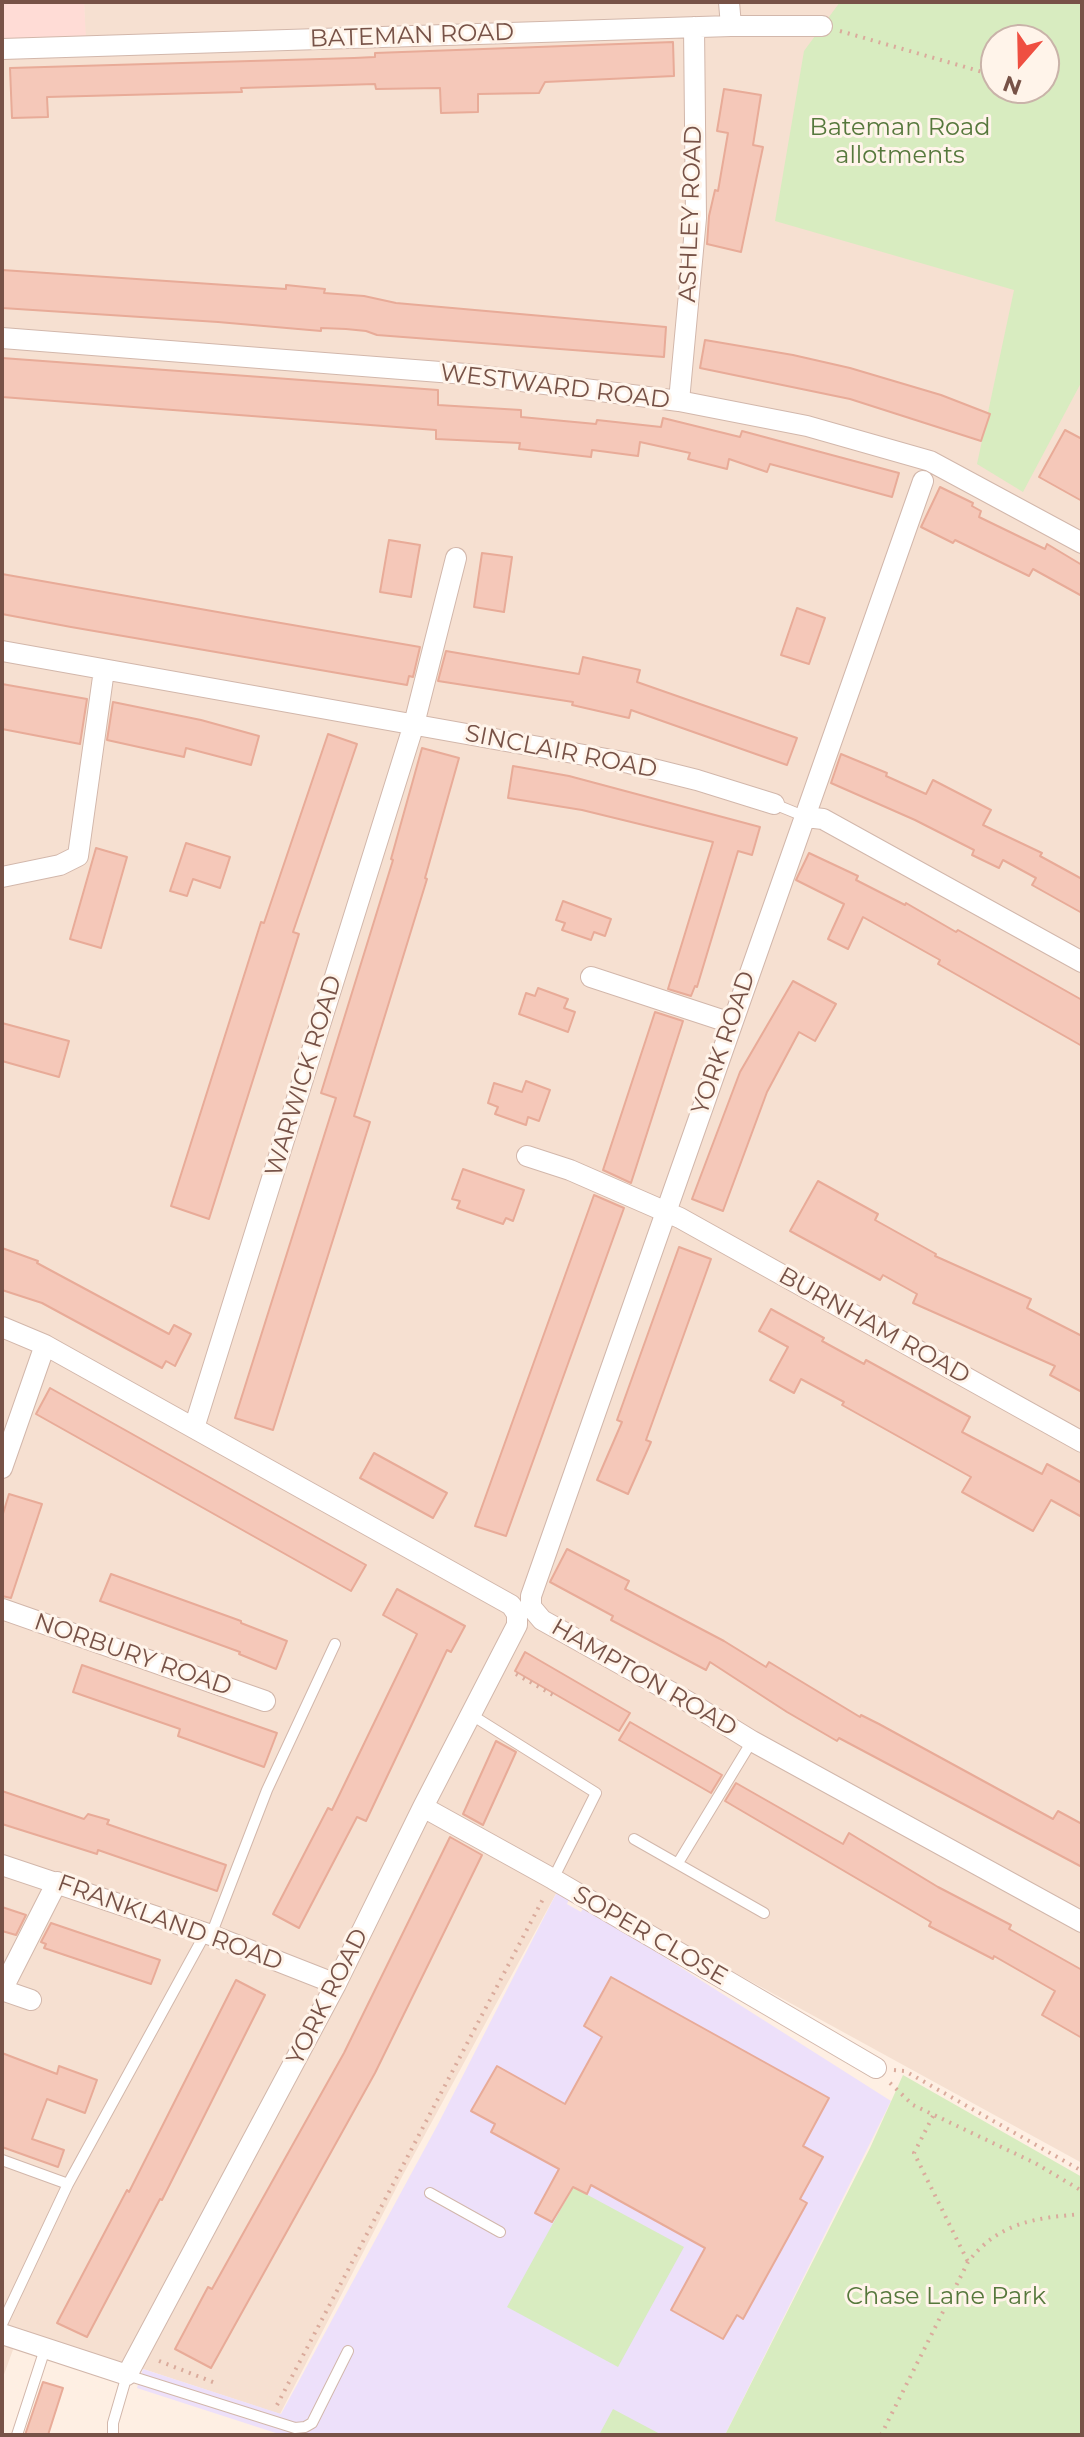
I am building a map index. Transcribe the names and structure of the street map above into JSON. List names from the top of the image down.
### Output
{
  "streets": {
    "street": [
      "BATEMAN ROAD",
      "ASHLEY ROAD",
      "WESTWARD ROAD",
      "SINCLAIR ROAD",
      "YORK ROAD",
      "WARWICK ROAD",
      "BURNHAM ROAD",
      "NORBURY ROAD",
      "HAMPTON ROAD",
      "FRANKLAND ROAD",
      "SOPER CLOSE"
    ]
  },
  "crossings": [
    ["BATEMAN ROAD", "ASHLEY ROAD"],
    ["ASHLEY ROAD", "WESTWARD ROAD"],
    ["SINCLAIR ROAD", "YORK ROAD"],
    ["SINCLAIR ROAD", "WARWICK ROAD"],
    ["YORK ROAD", "BURNHAM ROAD"],
    ["YORK ROAD", "HAMPTON ROAD"],
    ["YORK ROAD", "FRANKLAND ROAD"],
    ["YORK ROAD", "SOPER CLOSE"],
    ["WARWICK ROAD", "HAMPTON ROAD"]
  ],
  "parks": ["Bateman Road allotments", "Chase Lane Park"],
  "north": "bottom"
}
